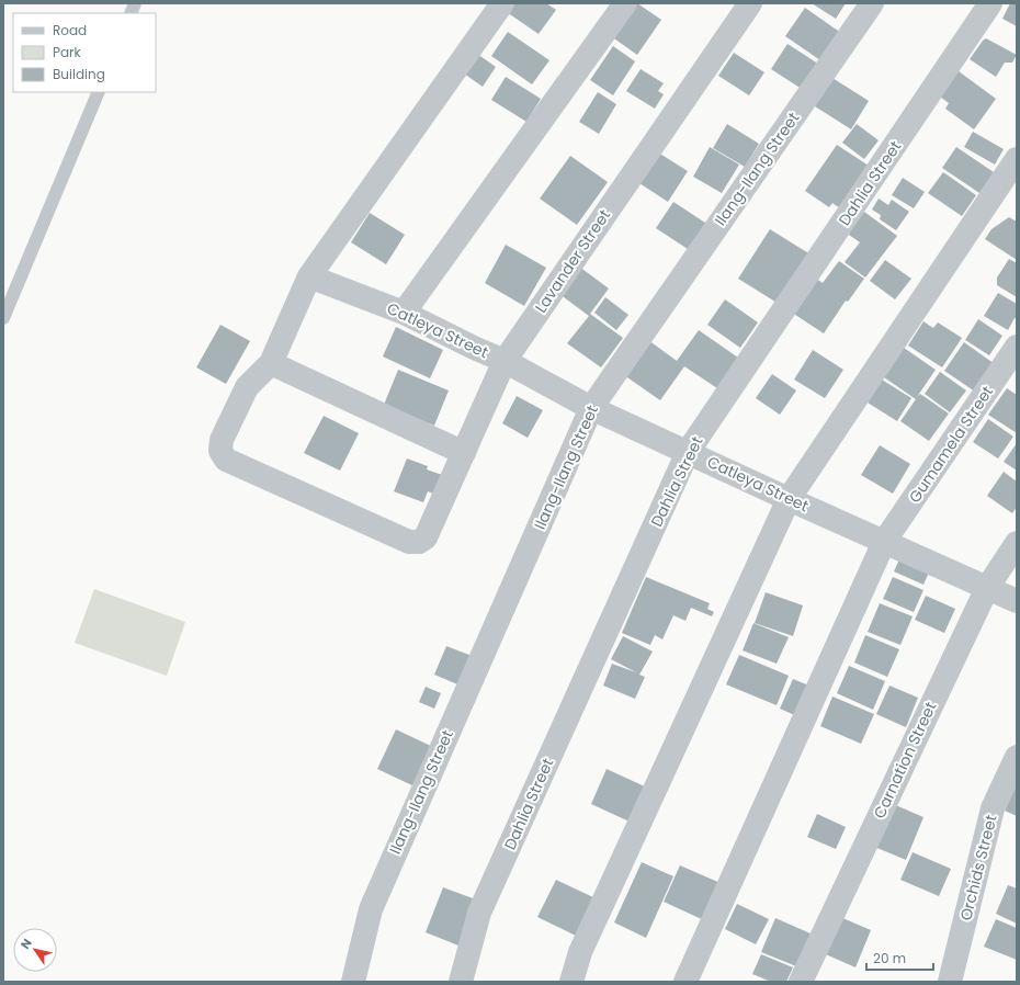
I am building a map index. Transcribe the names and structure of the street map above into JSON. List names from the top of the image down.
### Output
{
  "streets": {
    "street": [
      "Ilang-Ilang Street",
      "Dahlia Street",
      "Lavander Street",
      "Catleya Street",
      "Gumamela Street",
      "Carnation Street",
      "Orchids Street"
    ]
  },
  "crossings": [
    ["Ilang-Ilang Street", "Catleya Street"],
    ["Dahlia Street", "Catleya Street"],
    ["Lavander Street", "Catleya Street"],
    ["Catleya Street", "Gumamela Street"],
    ["Catleya Street", "Carnation Street"]
  ],
  "legend": ["Road", "Park", "Building"],
  "scale_bar": "20 m",
  "north": "top left"
}
